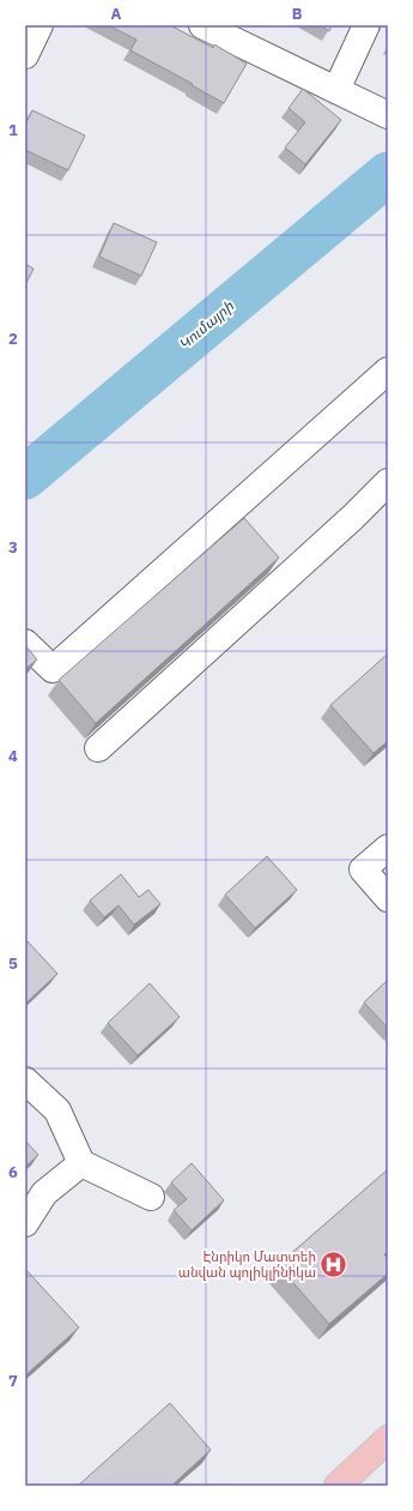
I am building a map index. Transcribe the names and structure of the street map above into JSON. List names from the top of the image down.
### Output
{
  "water": ["Կումայրի"],
  "places": {
    "hospital": ["Էնրիկո Մատտեի անվան պոլիկլինիկա"]
  },
  "grid": {
    "columns": ["A", "B"],
    "rows": [
      "1",
      "2",
      "3",
      "4",
      "5",
      "6",
      "7"
    ]
  }
}
